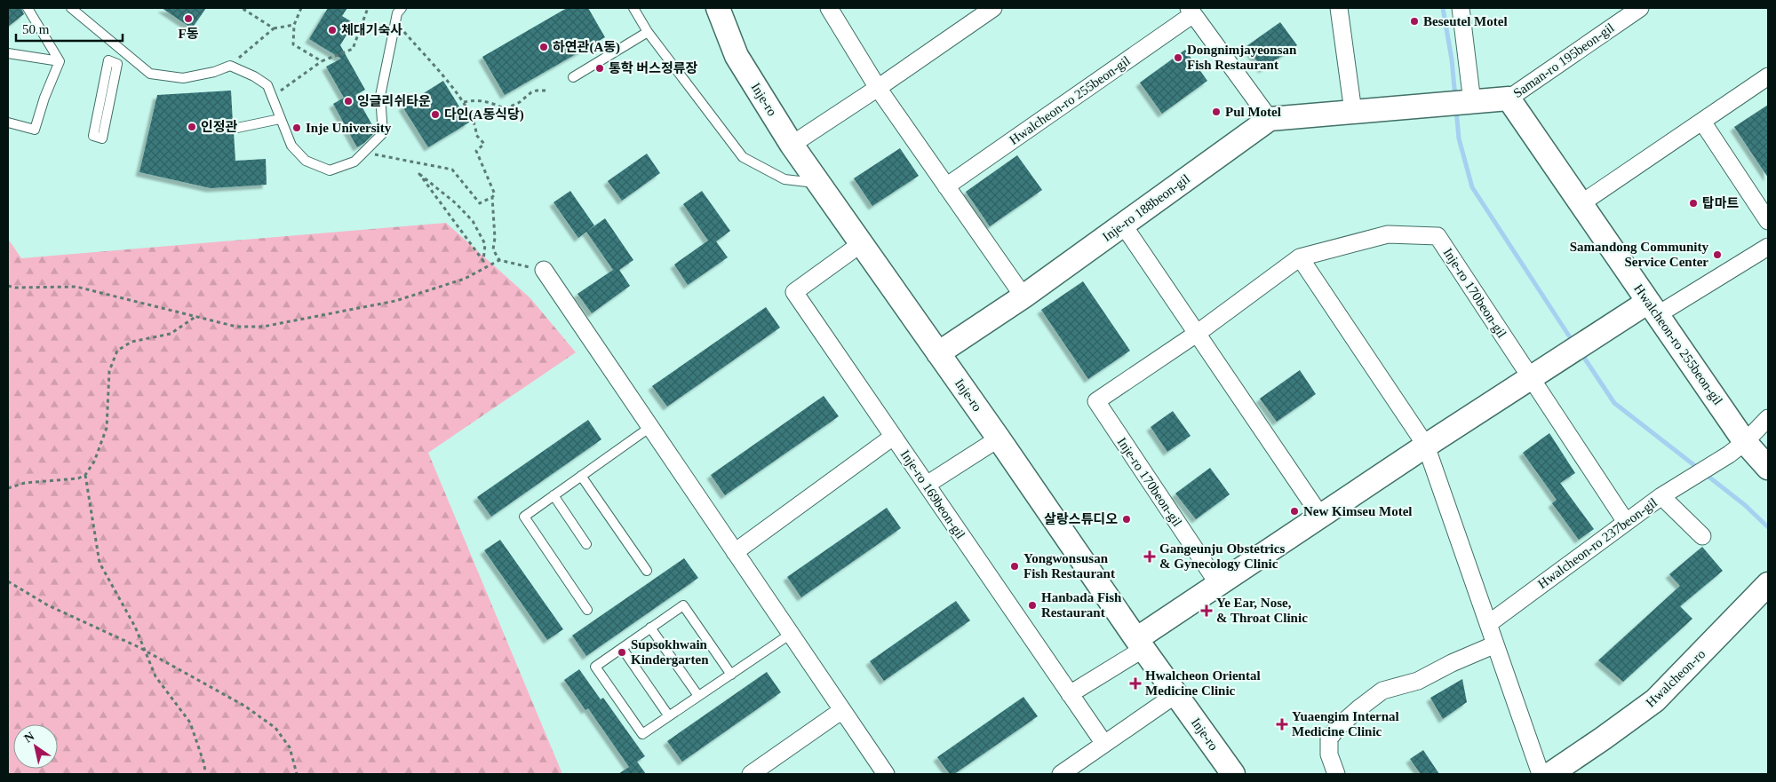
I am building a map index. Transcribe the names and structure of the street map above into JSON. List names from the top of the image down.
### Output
{
  "streets": {
    "street": [
      "Saman-ro 195beon-gil",
      "Inje-ro",
      "Hwalcheon-ro 255beon-gil",
      "Inje-ro 188beon-gil",
      "Inje-ro 170beon-gil",
      "Inje-ro 169beon-gil",
      "Hwalcheon-ro 237beon-gil",
      "Hwalcheon-ro"
    ]
  },
  "crossings": [
    ["Saman-ro 195beon-gil", "Hwalcheon-ro 255beon-gil"],
    ["Inje-ro", "Inje-ro 188beon-gil"],
    ["Inje-ro", "Inje-ro 169beon-gil"],
    ["Hwalcheon-ro 255beon-gil", "Inje-ro 188beon-gil"]
  ],
  "places": {
    "other": [
      "F동",
      "Beseutel Motel",
      "체대기숙사",
      "하연관(A동)",
      "Dongnimjayeonsan Fish Restaurant",
      "통학 버스정류장",
      "잉글리쉬타운",
      "Pul Motel",
      "다인(A동식당)",
      "인정관",
      "Inje University",
      "탑마트",
      "Samandong Community Service Center",
      "New Kimseu Motel",
      "살랑스튜디오",
      "Yongwonsusan Fish Restaurant",
      "Hanbada Fish Restaurant",
      "Supsokhwain Kindergarten"
    ],
    "health": [
      "Gangeunju Obstetrics & Gynecology Clinic",
      "Ye Ear, Nose, & Throat Clinic",
      "Hwalcheon Oriental Medicine Clinic",
      "Yuaengim Internal Medicine Clinic"
    ]
  },
  "scale_bar": "50 m",
  "north": "top left"
}
